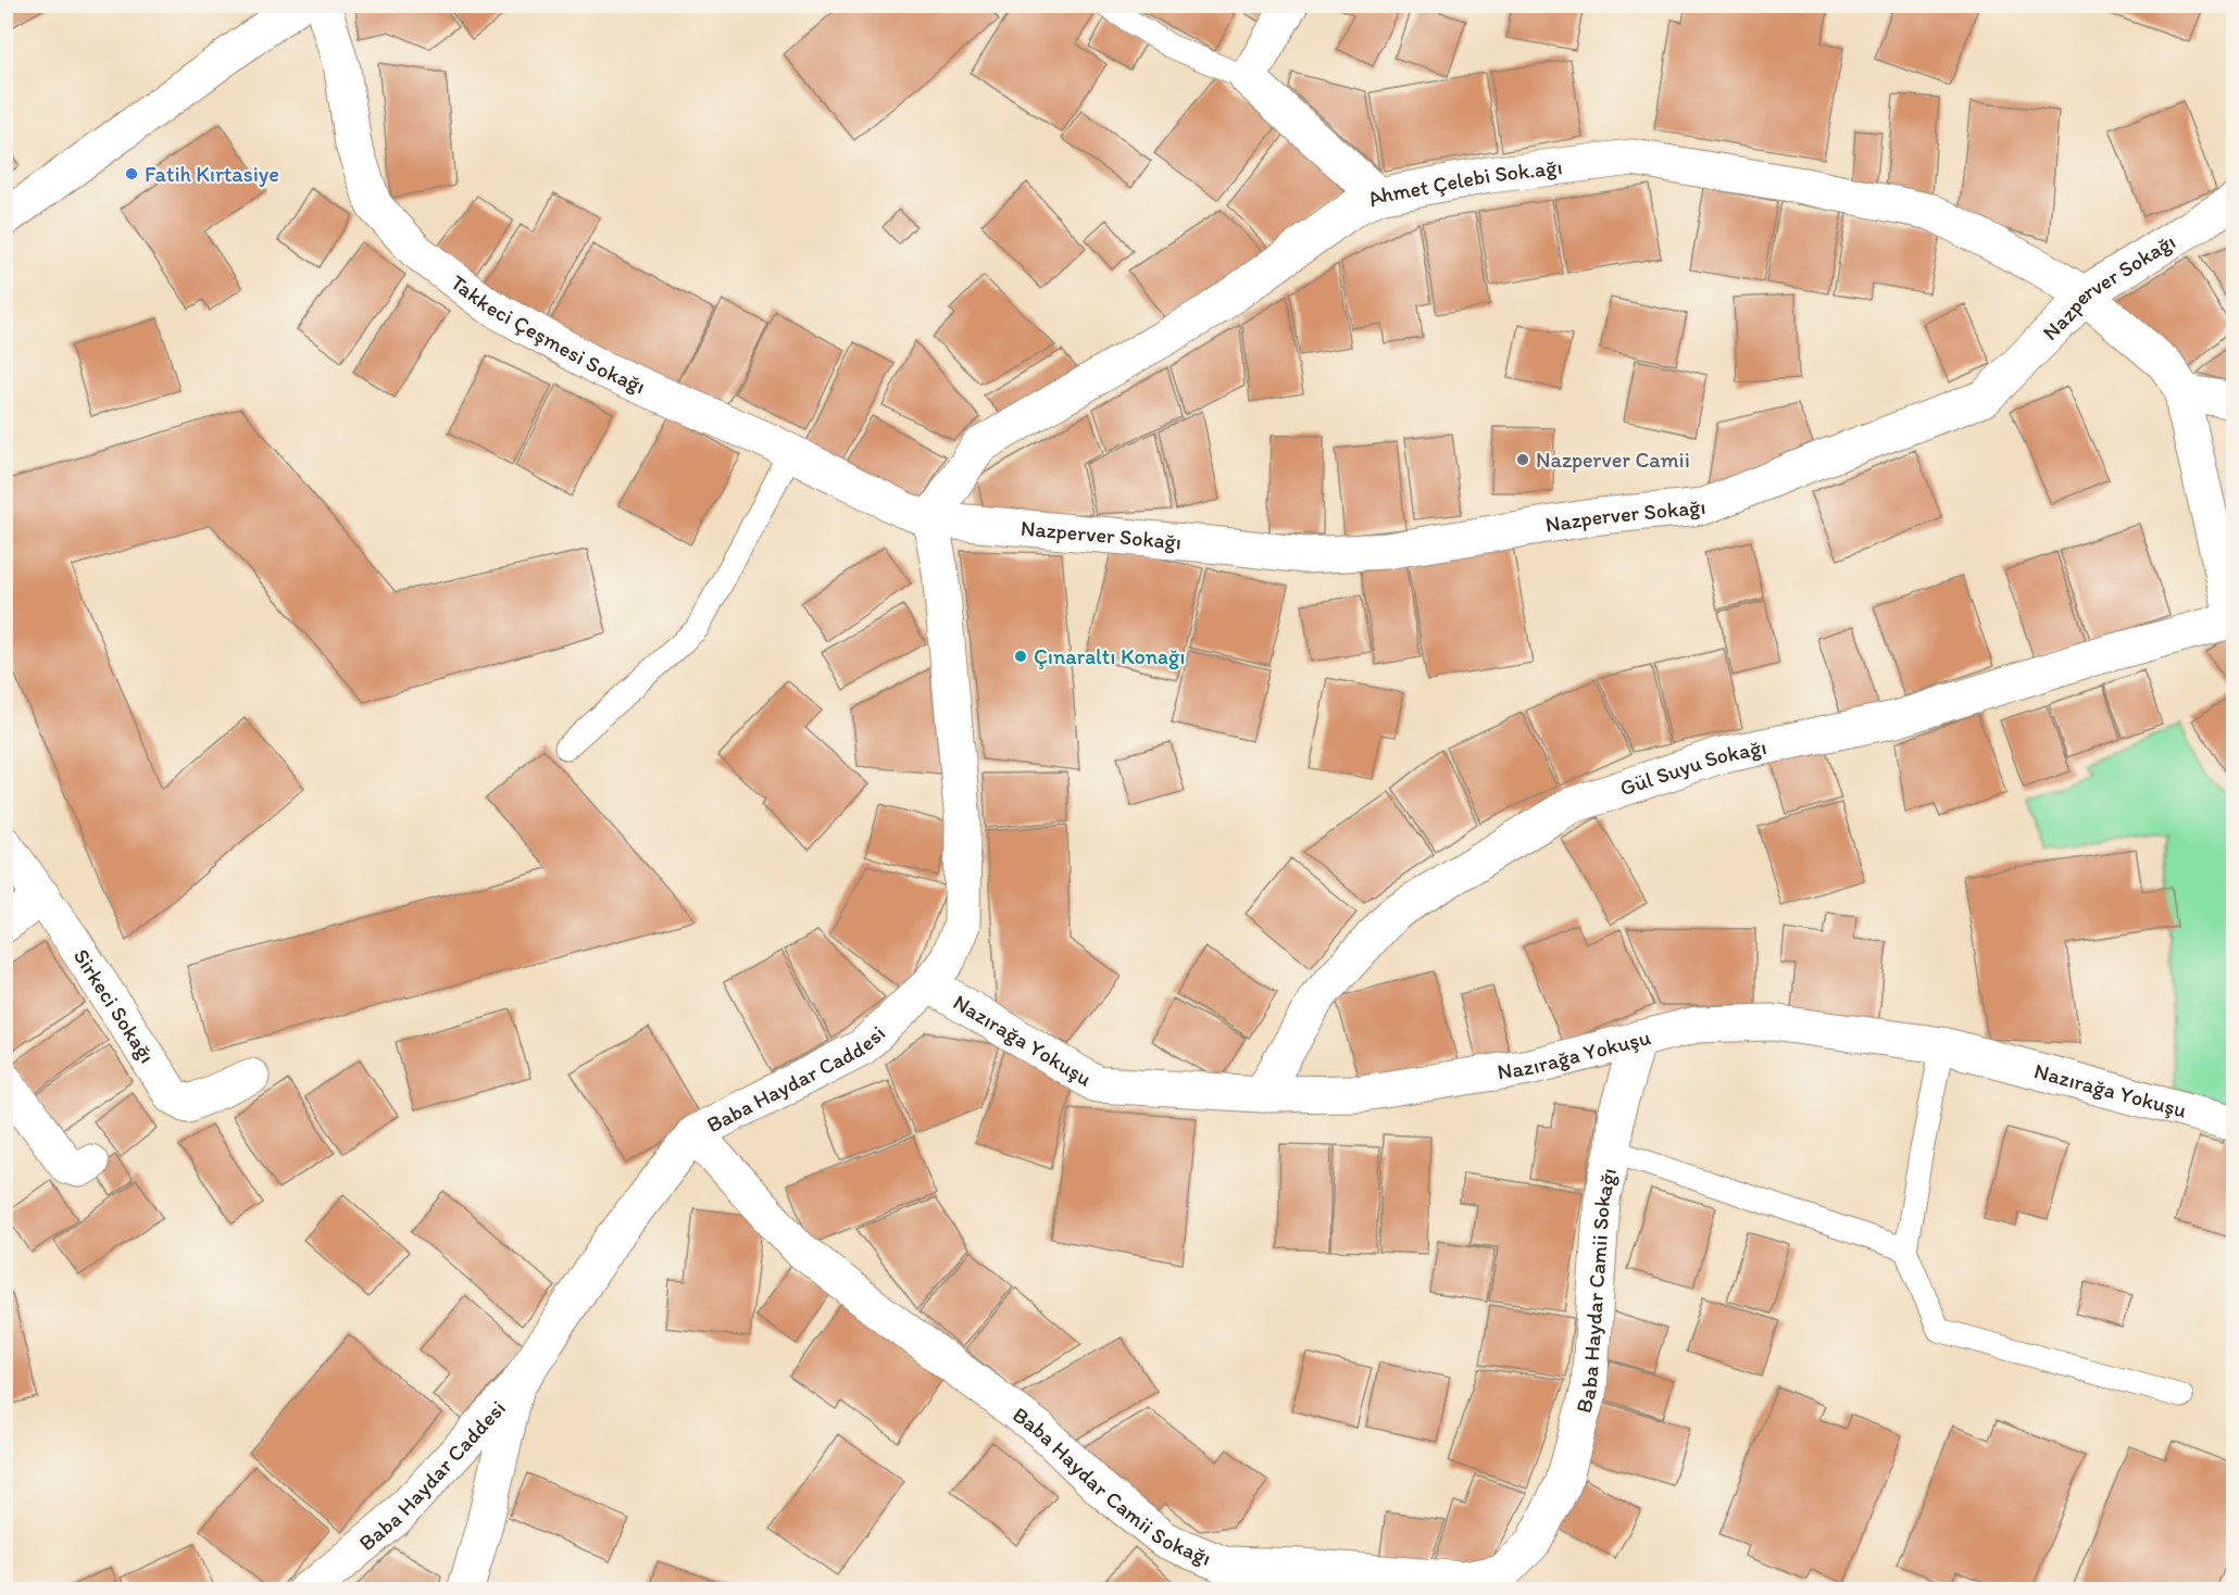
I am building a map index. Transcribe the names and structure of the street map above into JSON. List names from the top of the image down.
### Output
{
  "streets": {
    "street": [
      "Ahmet Çelebi Sok.ağı",
      "Nazperver Sokağı",
      "Takkeci Çeşmesi Sokağı",
      "Gül Suyu Sokağı",
      "Sirkeci Sokağı",
      "Nazırağa Yokuşu",
      "Baba Haydar Caddesi",
      "Baba Haydar Camii Sokağı"
    ]
  },
  "crossings": [
    ["Ahmet Çelebi Sok.ağı", "Nazperver Sokağı"],
    ["Ahmet Çelebi Sok.ağı", "Takkeci Çeşmesi Sokağı"],
    ["Ahmet Çelebi Sok.ağı", "Baba Haydar Caddesi"],
    ["Nazperver Sokağı", "Takkeci Çeşmesi Sokağı"],
    ["Nazperver Sokağı", "Baba Haydar Caddesi"],
    ["Takkeci Çeşmesi Sokağı", "Baba Haydar Caddesi"],
    ["Gül Suyu Sokağı", "Nazırağa Yokuşu"],
    ["Nazırağa Yokuşu", "Baba Haydar Caddesi"],
    ["Nazırağa Yokuşu", "Baba Haydar Camii Sokağı"],
    ["Baba Haydar Caddesi", "Baba Haydar Camii Sokağı"]
  ],
  "places": ["Fatih Kırtasiye", "Nazperver Camii", "Çınaraltı Konağı"]
}
